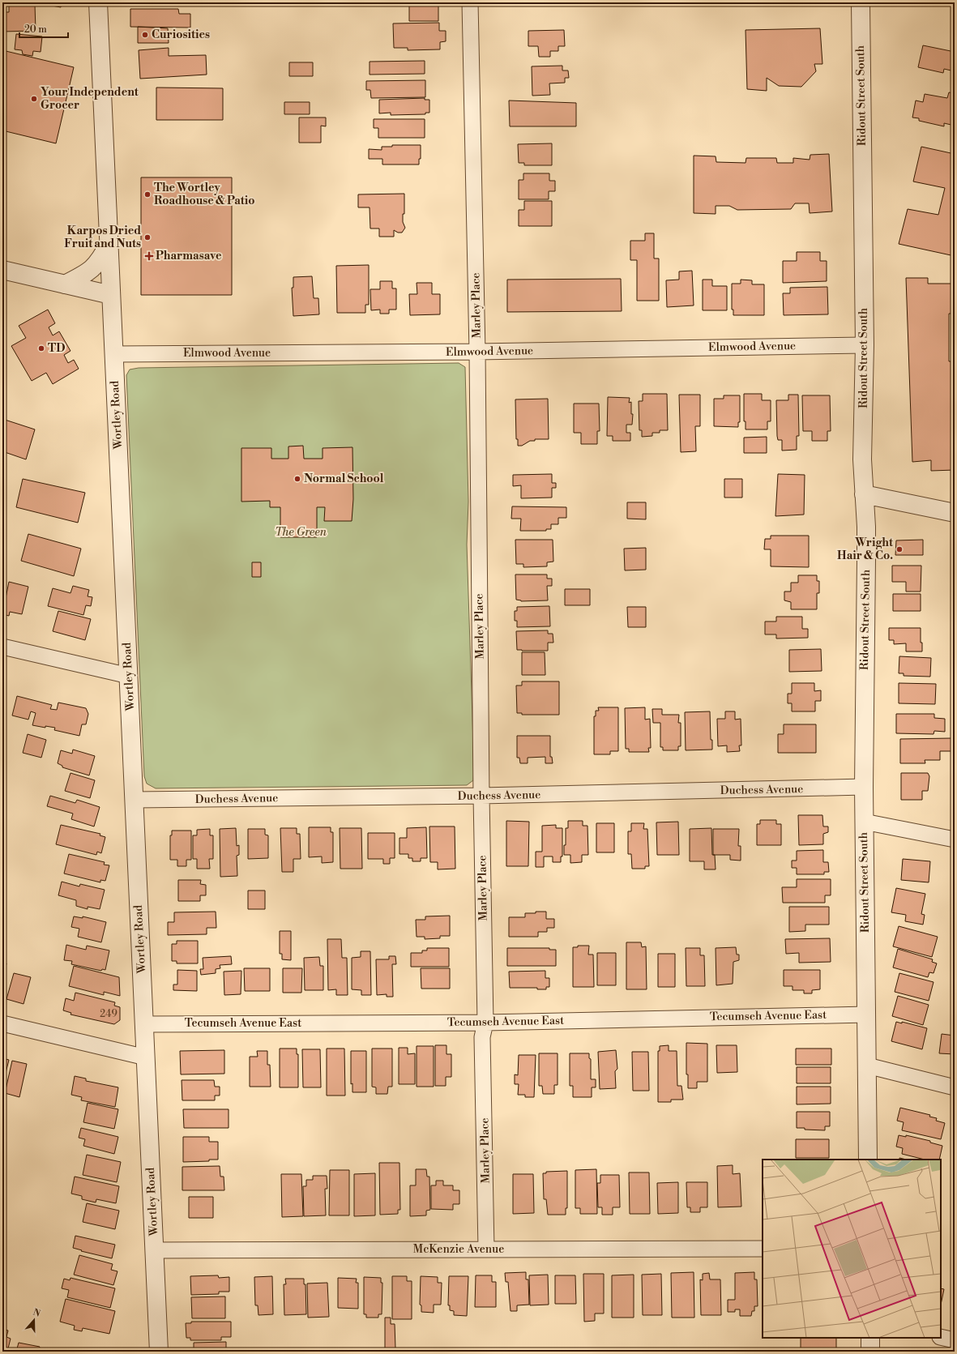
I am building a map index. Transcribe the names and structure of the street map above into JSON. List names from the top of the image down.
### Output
{
  "streets": {
    "street": [
      "Ridout Street South",
      "Marley Place",
      "Elmwood Avenue",
      "Wortley Road",
      "Duchess Avenue",
      "Tecumseh Avenue East",
      "McKenzie Avenue"
    ]
  },
  "crossings": [
    ["Ridout Street South", "Elmwood Avenue"],
    ["Ridout Street South", "Duchess Avenue"],
    ["Ridout Street South", "Tecumseh Avenue East"],
    ["Marley Place", "Elmwood Avenue"],
    ["Marley Place", "Duchess Avenue"],
    ["Marley Place", "Tecumseh Avenue East"],
    ["Marley Place", "McKenzie Avenue"],
    ["Elmwood Avenue", "Wortley Road"],
    ["Wortley Road", "Duchess Avenue"],
    ["Wortley Road", "Tecumseh Avenue East"],
    ["Wortley Road", "McKenzie Avenue"]
  ],
  "parks": ["The Green"],
  "places": {
    "other": [
      "Curiosities",
      "Your Independent Grocer",
      "The Wortley Roadhouse & Patio",
      "Karpos Dried Fruit and Nuts",
      "TD",
      "Normal School",
      "Wright Hair & Co."
    ],
    "health": ["Pharmasave"]
  },
  "house_numbers": ["249"],
  "scale_bar": "20 m",
  "north": "top"
}
